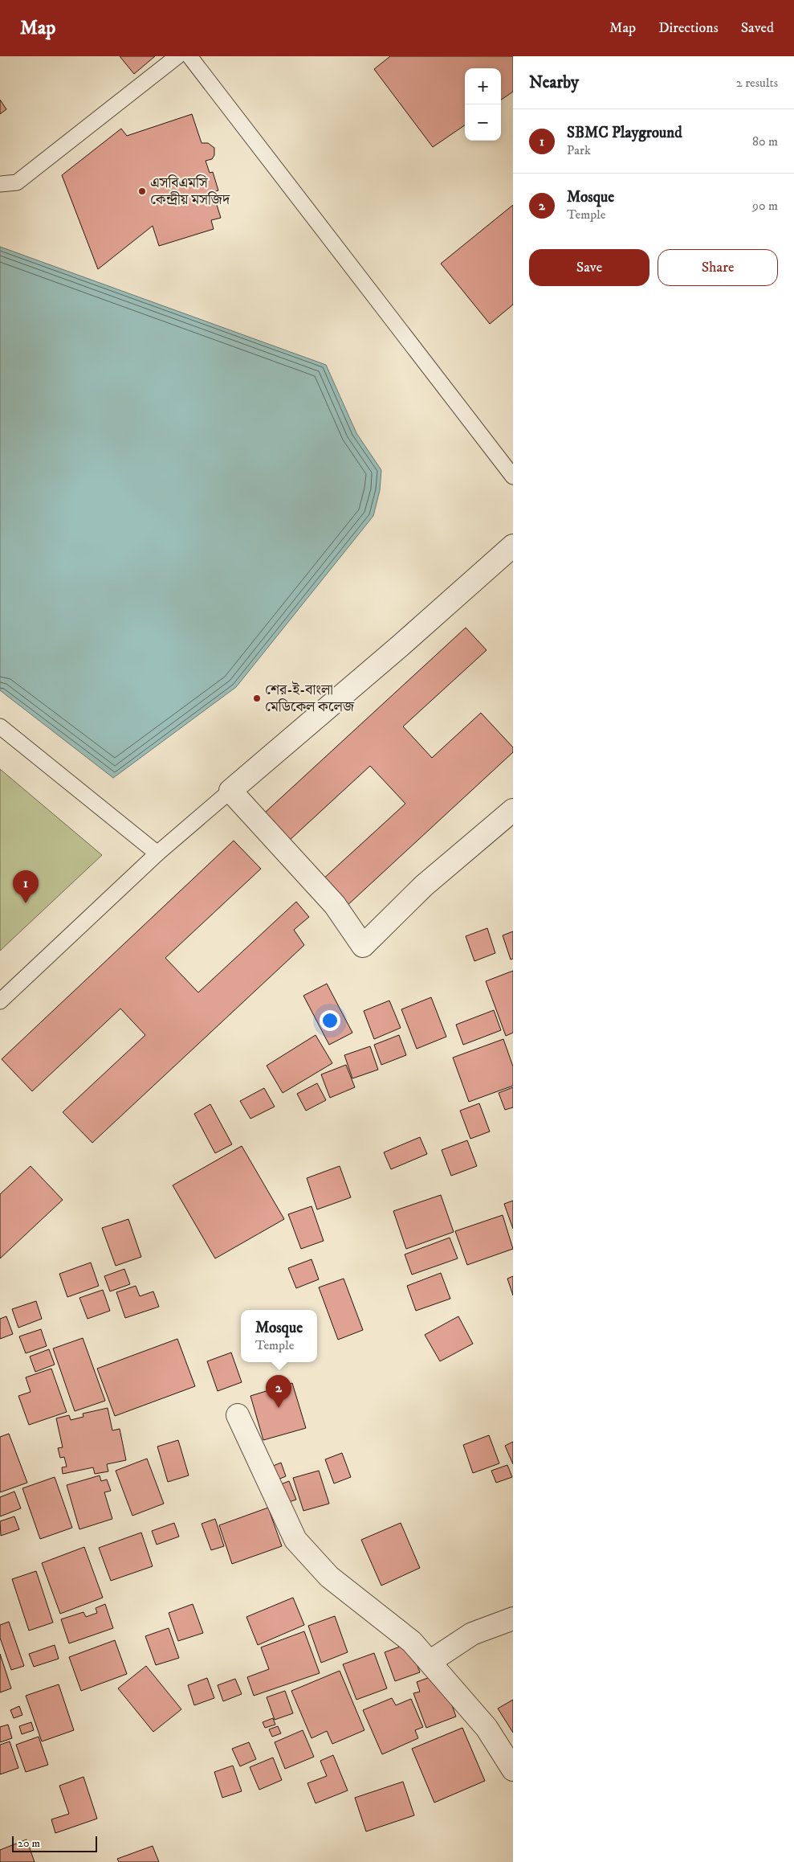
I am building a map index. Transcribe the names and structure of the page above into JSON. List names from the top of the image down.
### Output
{
  "places": ["এসবিএমসি কেন্দ্রীয় মসজিদ", "শের-ই-বাংলা মেডিকেল কলেজ"],
  "scale_bar": "20 m",
  "page": {
    "header": "Map",
    "nav": ["Map", "Directions", "Saved"],
    "heading": ["Nearby", "2 results"],
    "map_buttons": ["+", "−"],
    "list": [
      {
        "mark": "1",
        "name": "SBMC Playground",
        "note": "Park",
        "value": "80 m"
      },
      {
        "mark": "2",
        "name": "Mosque",
        "note": "Temple",
        "value": "90 m"
      }
    ],
    "buttons": ["Save", "Share"],
    "pins": ["1", "2"],
    "popup": ["Mosque", "Temple"],
    "scale": "20 m"
  }
}
